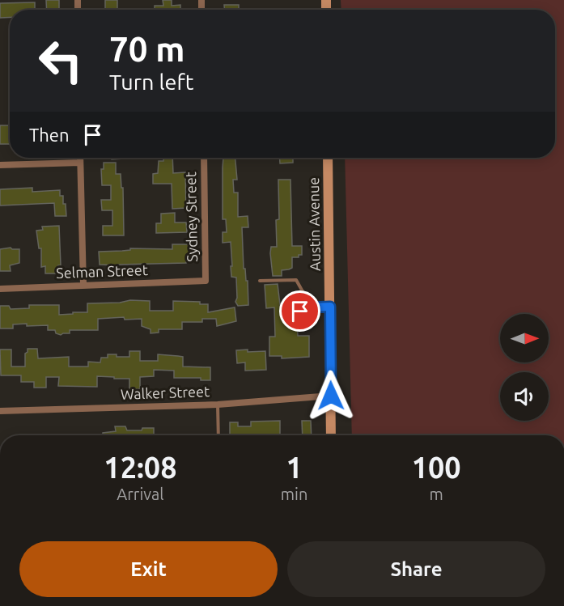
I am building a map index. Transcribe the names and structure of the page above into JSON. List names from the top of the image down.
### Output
{
  "streets": {
    "main road": ["Austin Avenue"],
    "street": ["Sydney Street", "Selman Street", "Walker Street"]
  },
  "crossings": [
    ["Sydney Street", "Selman Street"],
    ["Austin Avenue", "Walker Street"]
  ],
  "north": "right",
  "page": {
    "turn": ["70 m", "Turn left"],
    "then": "Then",
    "eta": [
      "12:08",
      "Arrival",
      "1",
      "min",
      "100",
      "m"
    ],
    "buttons": ["Exit", "Share"]
  }
}
